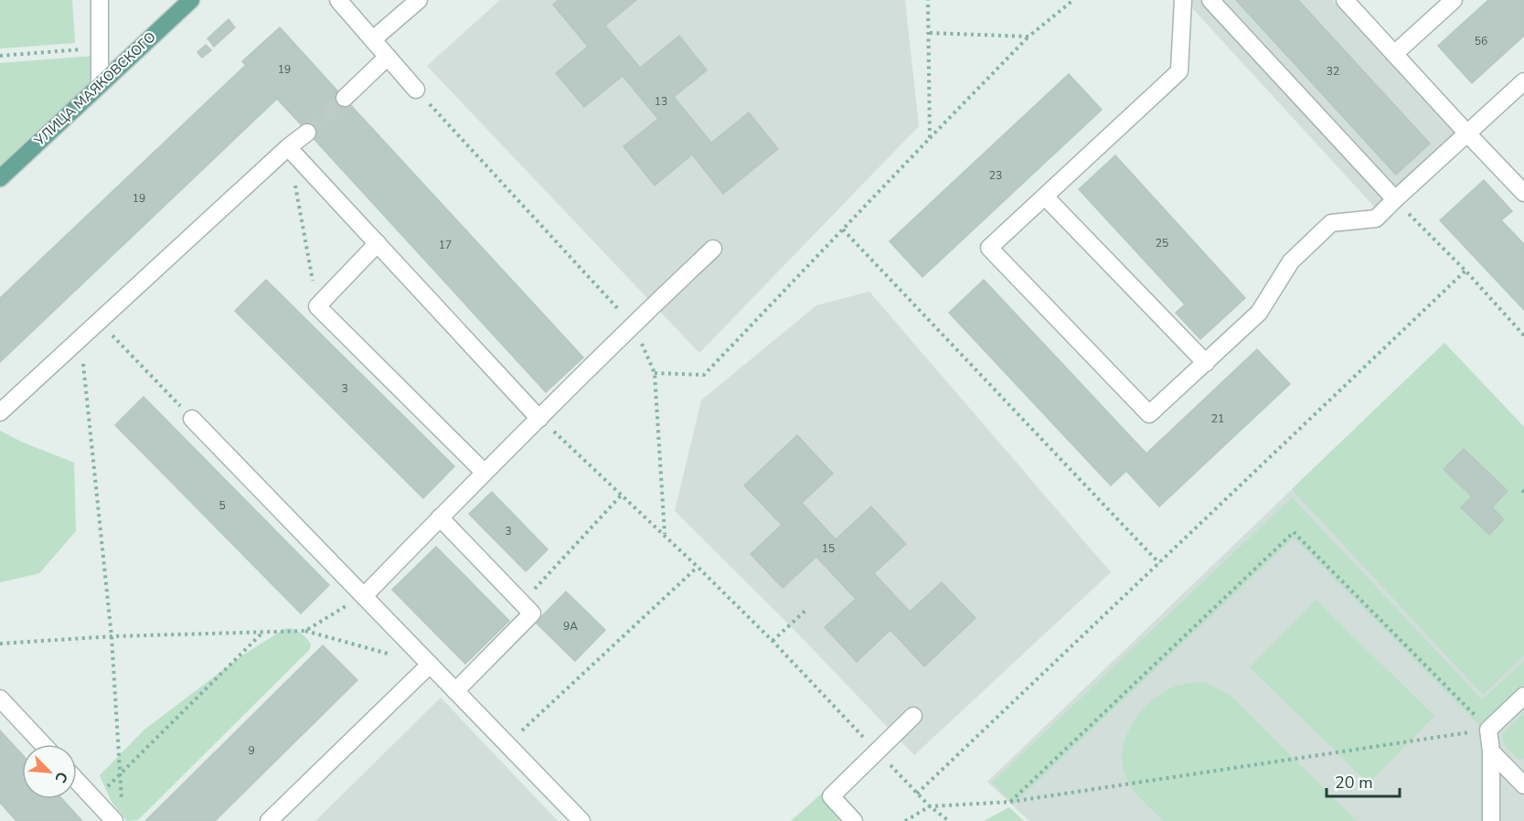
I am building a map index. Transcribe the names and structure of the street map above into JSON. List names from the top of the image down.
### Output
{
  "streets": {
    "main road": ["УЛИЦА МАЯКОВСКОГО"]
  },
  "house_numbers": [
    "56",
    "19",
    "32",
    "13",
    "23",
    "19",
    "25",
    "17",
    "3",
    "21",
    "5",
    "3",
    "15",
    "9А",
    "9"
  ],
  "scale_bar": "20 m",
  "north": "bottom right"
}
